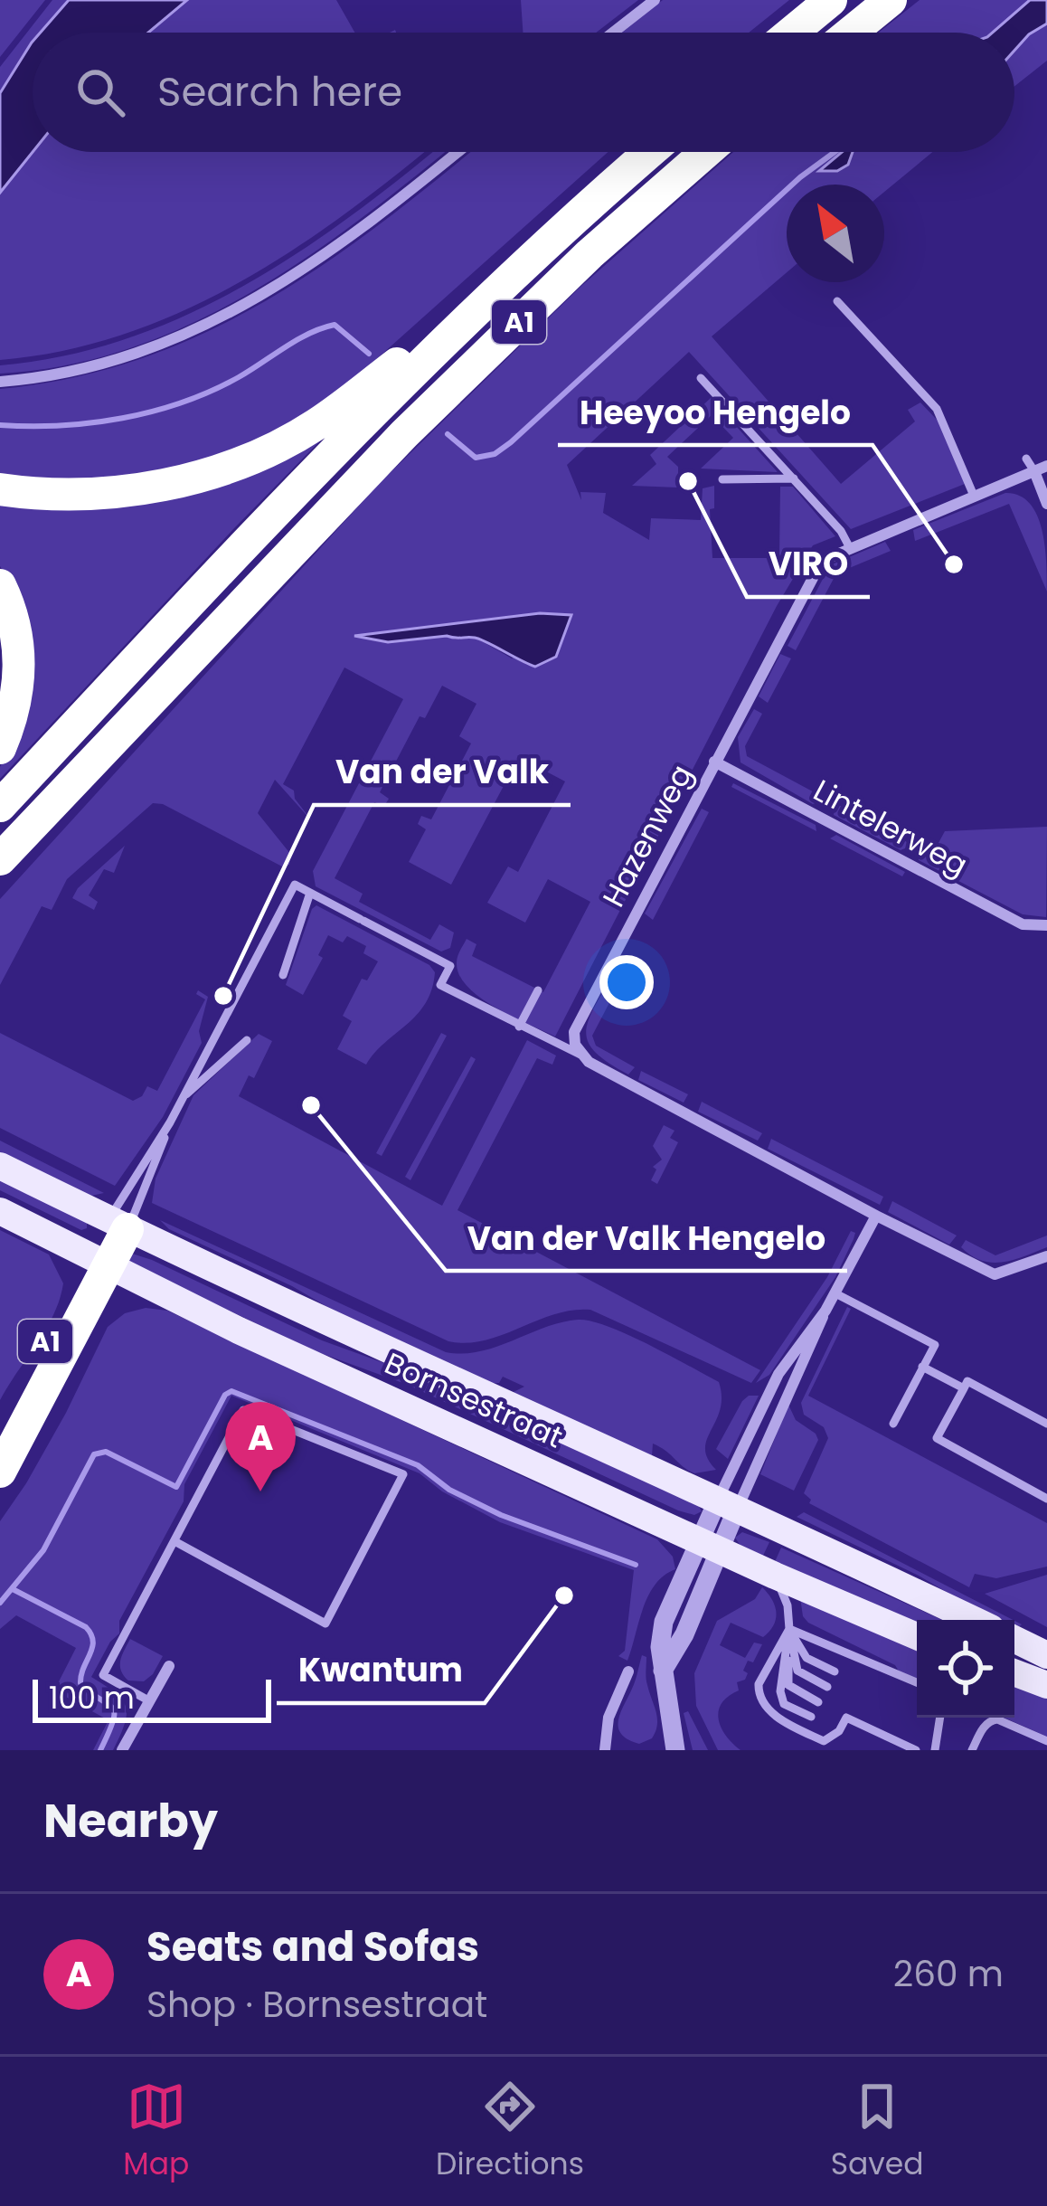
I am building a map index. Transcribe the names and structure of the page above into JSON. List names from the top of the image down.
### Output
{
  "streets": {
    "highway": ["A1"],
    "main road": ["Bornsestraat"],
    "street": ["Lintelerweg", "Hazenweg"]
  },
  "crossings": [
    ["A1", "Bornsestraat"],
    ["Lintelerweg", "Hazenweg"]
  ],
  "places": [
    "VIRO",
    "Heeyoo Hengelo",
    "Van der Valk",
    "Van der Valk Hengelo",
    "Kwantum"
  ],
  "scale_bar": "100 m",
  "north": "top left",
  "page": {
    "search": "Search here",
    "pins": "A",
    "scale": "100 m",
    "heading": "Nearby",
    "list": [
      {
        "mark": "A",
        "name": "Seats and Sofas",
        "note": "Shop · Bornsestraat",
        "value": "260 m"
      }
    ],
    "nav": ["Map", "Directions", "Saved"]
  }
}
